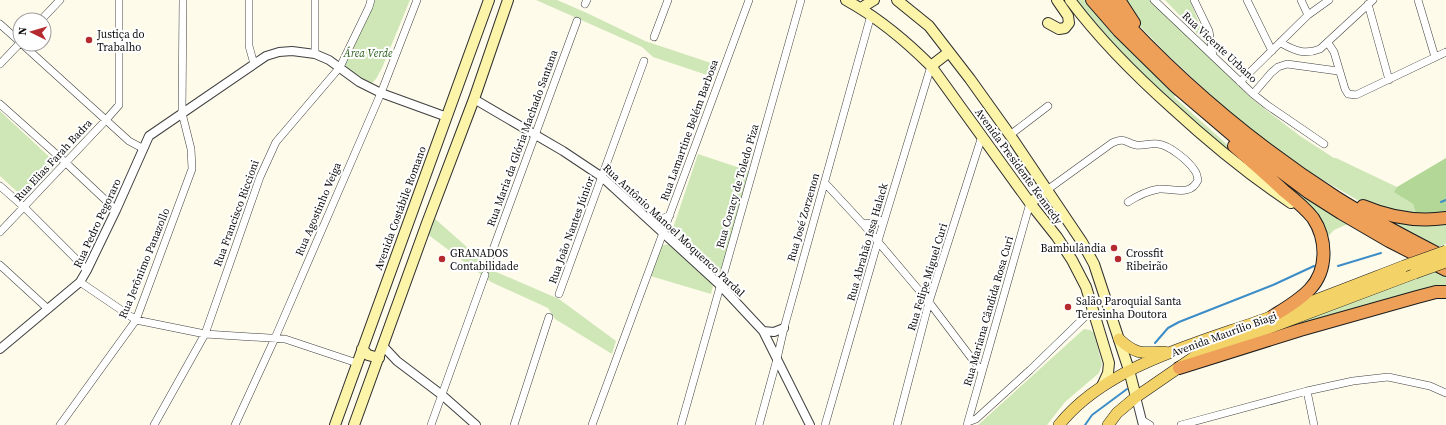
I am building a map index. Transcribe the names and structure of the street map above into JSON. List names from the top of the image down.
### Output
{
  "streets": {
    "main road": ["Avenida Presidente Kennedy", "Avenida Costábile Romano", "Avenida Maurílio Biagi"],
    "street": [
      "Rua Vicente Urbano",
      "Rua Lamartine Belém Barbosa",
      "Rua Maria da Glória Machado Santana",
      "Rua Elias Farah Badra",
      "Rua Coracy de Toledo Piza",
      "Rua Agostinho Veiga",
      "Rua Francisco Riccioni",
      "Rua José Zorzenon",
      "Rua Pedro Pegoraro",
      "Rua João Nantes Júnior",
      "Rua Antônio Manoel Moquenco Pardal",
      "Rua Abrahão Issa Halack",
      "Rua Jerônimo Panazollo",
      "Rua Felipe Miguel Curi",
      "Rua Mariana Cândida Rosa Curi"
    ]
  },
  "crossings": [
    ["Rua Lamartine Belém Barbosa", "Rua Antônio Manoel Moquenco Pardal"],
    ["Rua Maria da Glória Machado Santana", "Rua Antônio Manoel Moquenco Pardal"],
    ["Avenida Presidente Kennedy", "Rua José Zorzenon"],
    ["Avenida Presidente Kennedy", "Rua Abrahão Issa Halack"],
    ["Avenida Presidente Kennedy", "Rua Felipe Miguel Curi"],
    ["Avenida Presidente Kennedy", "Rua Mariana Cândida Rosa Curi"],
    ["Avenida Presidente Kennedy", "Avenida Maurílio Biagi"],
    ["Rua Coracy de Toledo Piza", "Rua Antônio Manoel Moquenco Pardal"],
    ["Rua José Zorzenon", "Rua Antônio Manoel Moquenco Pardal"],
    ["Rua Pedro Pegoraro", "Rua Jerônimo Panazollo"],
    ["Rua João Nantes Júnior", "Rua Antônio Manoel Moquenco Pardal"]
  ],
  "parks": ["Área Verde"],
  "places": [
    "Justiça do Trabalho",
    "Bambulândia",
    "GRANADOS Contabilidade",
    "Crossfit Ribeirão",
    "Salão Paroquial Santa Teresinha Doutora"
  ],
  "north": "left"
}
